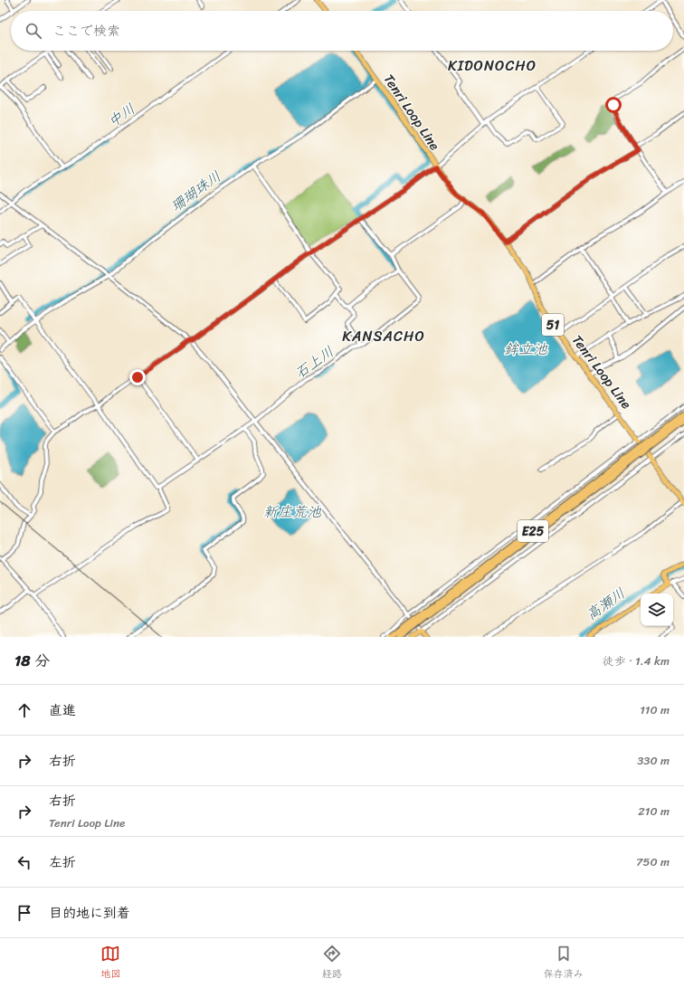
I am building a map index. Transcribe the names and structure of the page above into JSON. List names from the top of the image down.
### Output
{
  "streets": {
    "highway": ["E25"],
    "main road": ["Tenri Loop Line", "51"]
  },
  "districts": ["KIDONOCHO", "KANSACHO"],
  "water": [
    "中川",
    "珊瑚珠川",
    "鉾立池",
    "石上川",
    "新庄荒池",
    "高瀬川"
  ],
  "page": {
    "search": "ここで検索",
    "heading": ["18 分", "徒歩 · 1.4 km"],
    "list": [
      ["直進", "110 m"],
      ["右折", "330 m"],
      ["右折", "Tenri Loop Line", "210 m"],
      ["左折", "750 m"],
      "目的地に到着"
    ],
    "nav": ["地図", "経路", "保存済み"]
  }
}
